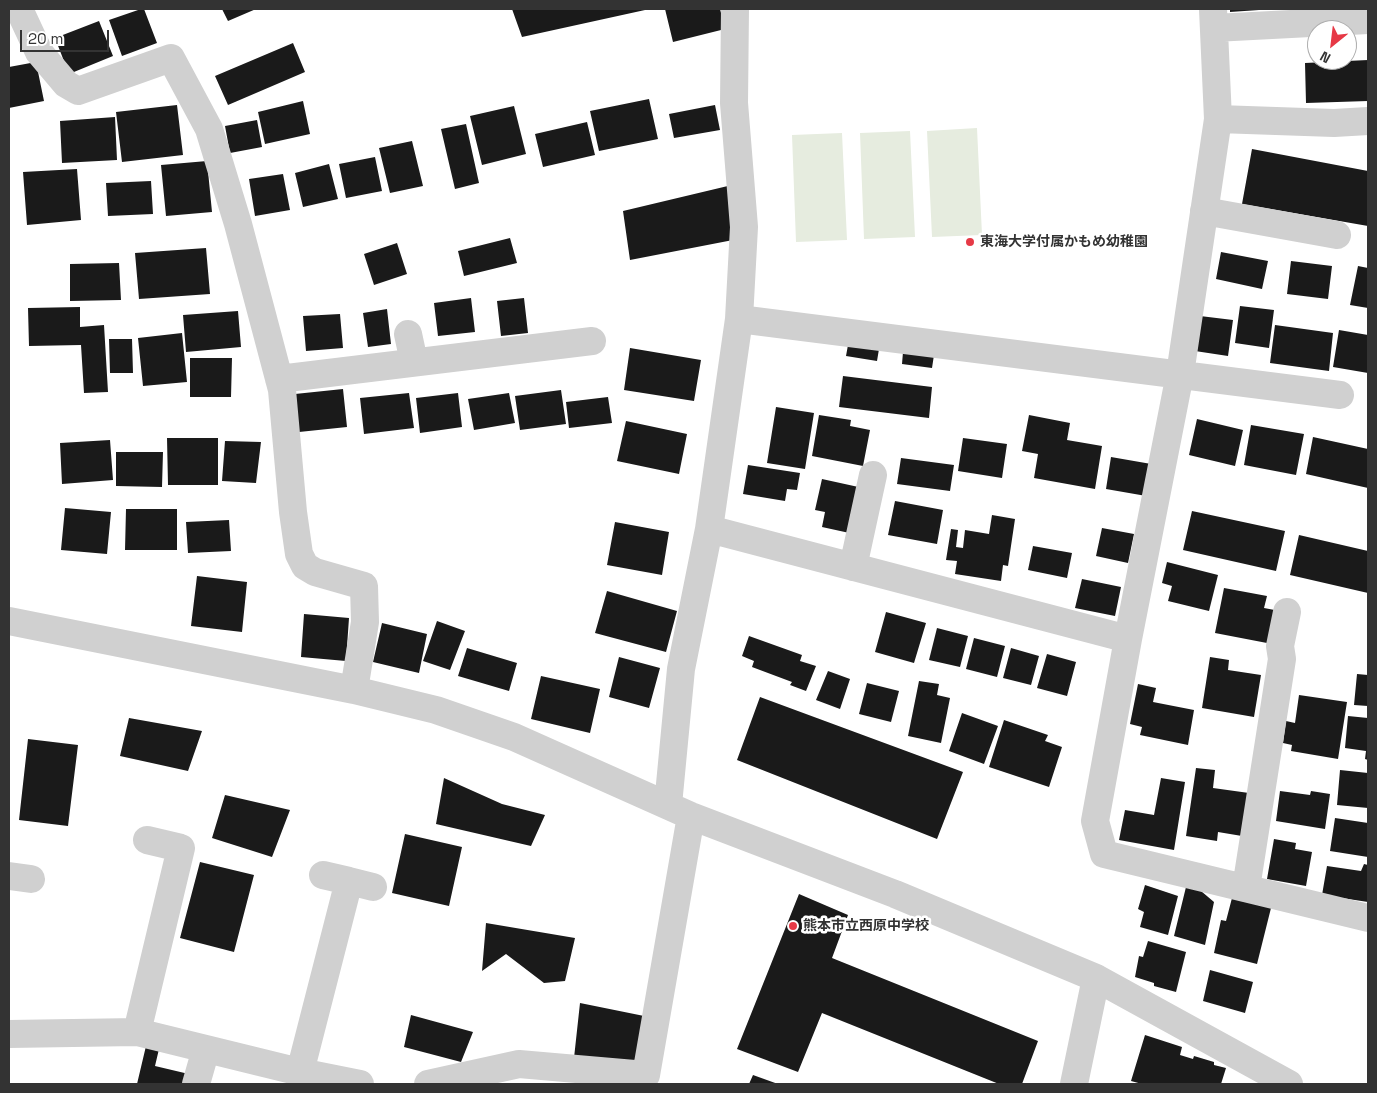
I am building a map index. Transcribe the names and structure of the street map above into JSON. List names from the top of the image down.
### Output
{
  "places": ["東海大学付属かもめ幼稚園", "熊本市立西原中学校"],
  "scale_bar": "20 m",
  "north": "bottom left"
}
